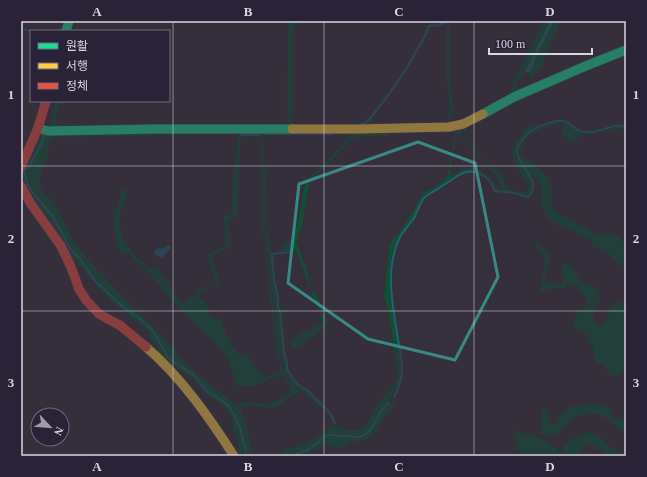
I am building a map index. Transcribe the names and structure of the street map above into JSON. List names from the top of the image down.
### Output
{
  "legend": ["원활", "서행", "정체"],
  "scale_bar": "100 m",
  "north": "bottom right",
  "grid": {
    "columns": [
      "A",
      "B",
      "C",
      "D"
    ],
    "rows": ["1", "2", "3"]
  }
}
